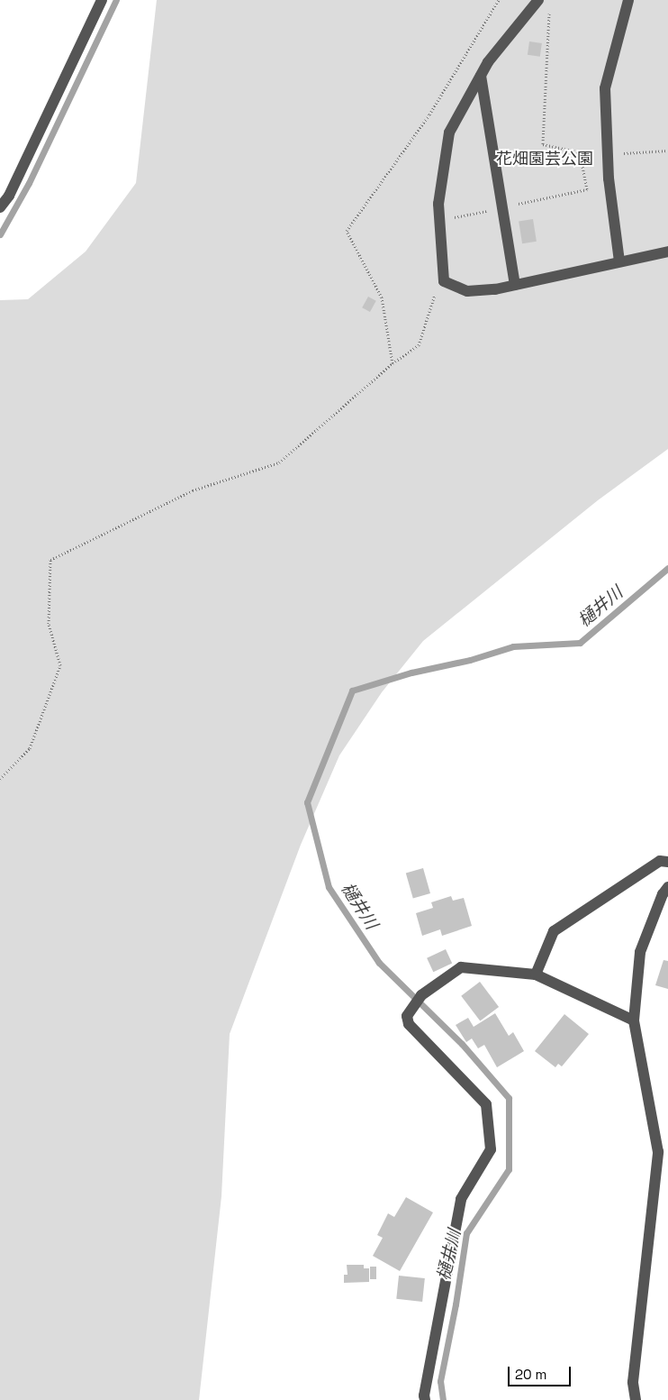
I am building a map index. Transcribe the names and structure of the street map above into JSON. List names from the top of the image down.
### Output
{
  "water": ["樋井川"],
  "parks": ["花畑園芸公園"],
  "scale_bar": "20 m"
}
